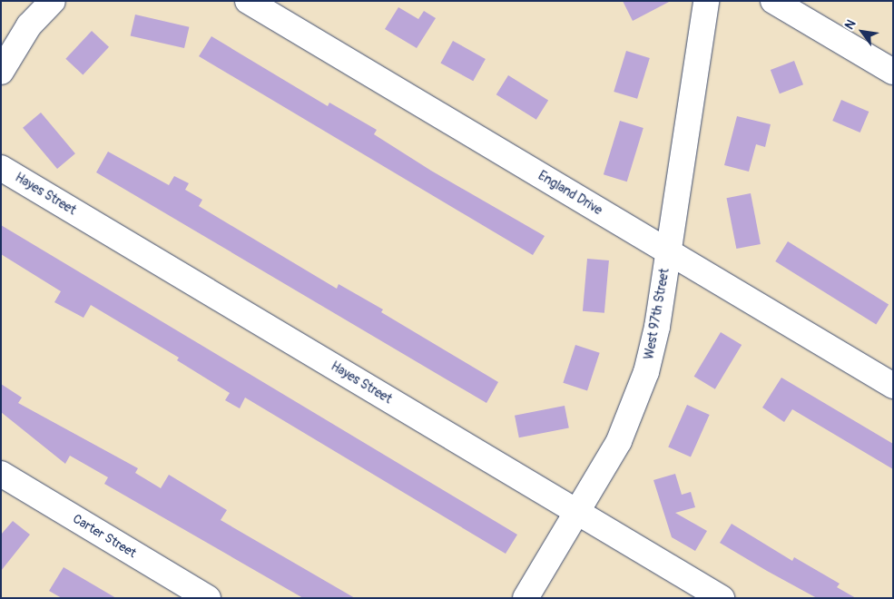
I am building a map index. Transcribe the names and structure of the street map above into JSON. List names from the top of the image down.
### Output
{
  "streets": {
    "street": [
      "England Drive",
      "Hayes Street",
      "West 97th Street",
      "Carter Street"
    ]
  },
  "crossings": [
    ["England Drive", "West 97th Street"],
    ["Hayes Street", "West 97th Street"]
  ],
  "north": "top left"
}
